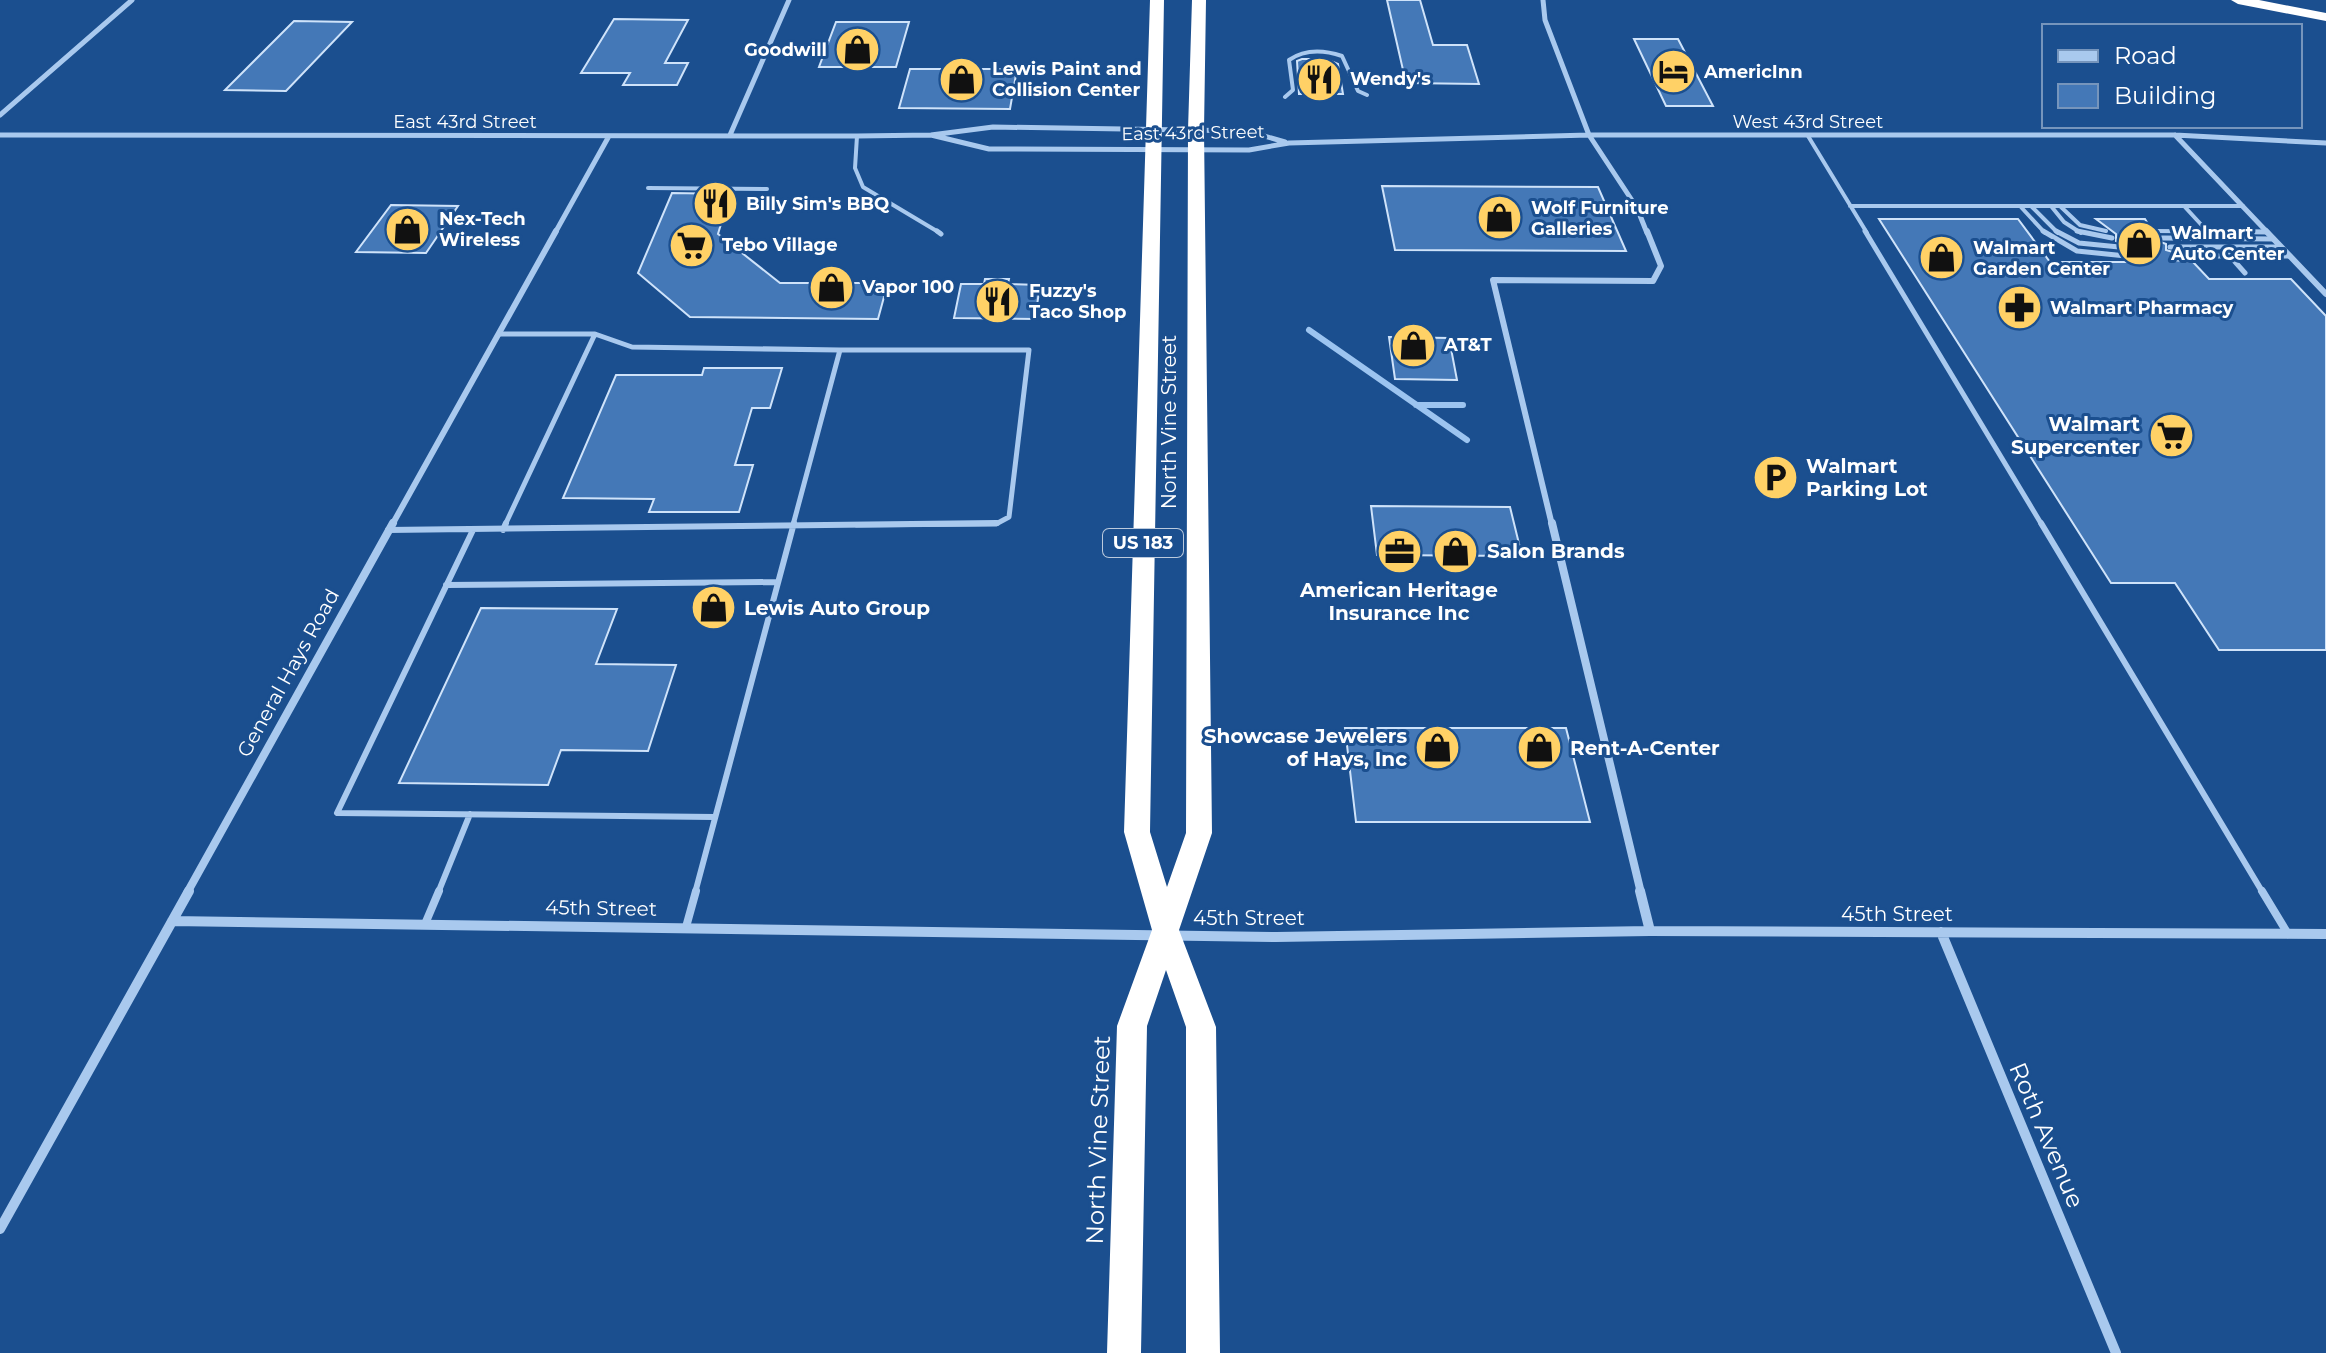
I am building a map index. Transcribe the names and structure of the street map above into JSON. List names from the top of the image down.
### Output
{
  "streets": {
    "highway": ["North Vine Street", "US 183"],
    "street": [
      "East 43rd Street",
      "West 43rd Street",
      "General Hays Road",
      "45th Street",
      "Roth Avenue"
    ]
  },
  "crossings": [
    ["East 43rd Street", "West 43rd Street"],
    ["East 43rd Street", "North Vine Street"],
    ["East 43rd Street", "General Hays Road"],
    ["North Vine Street", "45th Street"],
    ["General Hays Road", "45th Street"],
    ["45th Street", "Roth Avenue"]
  ],
  "places": {
    "shop": [
      "Goodwill",
      "Lewis Paint and Collision Center",
      "Wolf Furniture Galleries",
      "Nex-Tech Wireless",
      "Walmart Auto Center",
      "Walmart Garden Center",
      "Vapor 100",
      "AT&T",
      "Salon Brands",
      "Lewis Auto Group",
      "Showcase Jewelers of Hays, Inc",
      "Rent-A-Center"
    ],
    "hotel": ["AmericInn"],
    "restaurant": ["Wendy's", "Billy Sim's BBQ", "Fuzzy's Taco Shop"],
    "supermarket": ["Tebo Village", "Walmart Supercenter"],
    "pharmacy": ["Walmart Pharmacy"],
    "parking": ["Walmart Parking Lot"],
    "office": ["American Heritage Insurance Inc"]
  },
  "legend": ["Road", "Building"]
}
